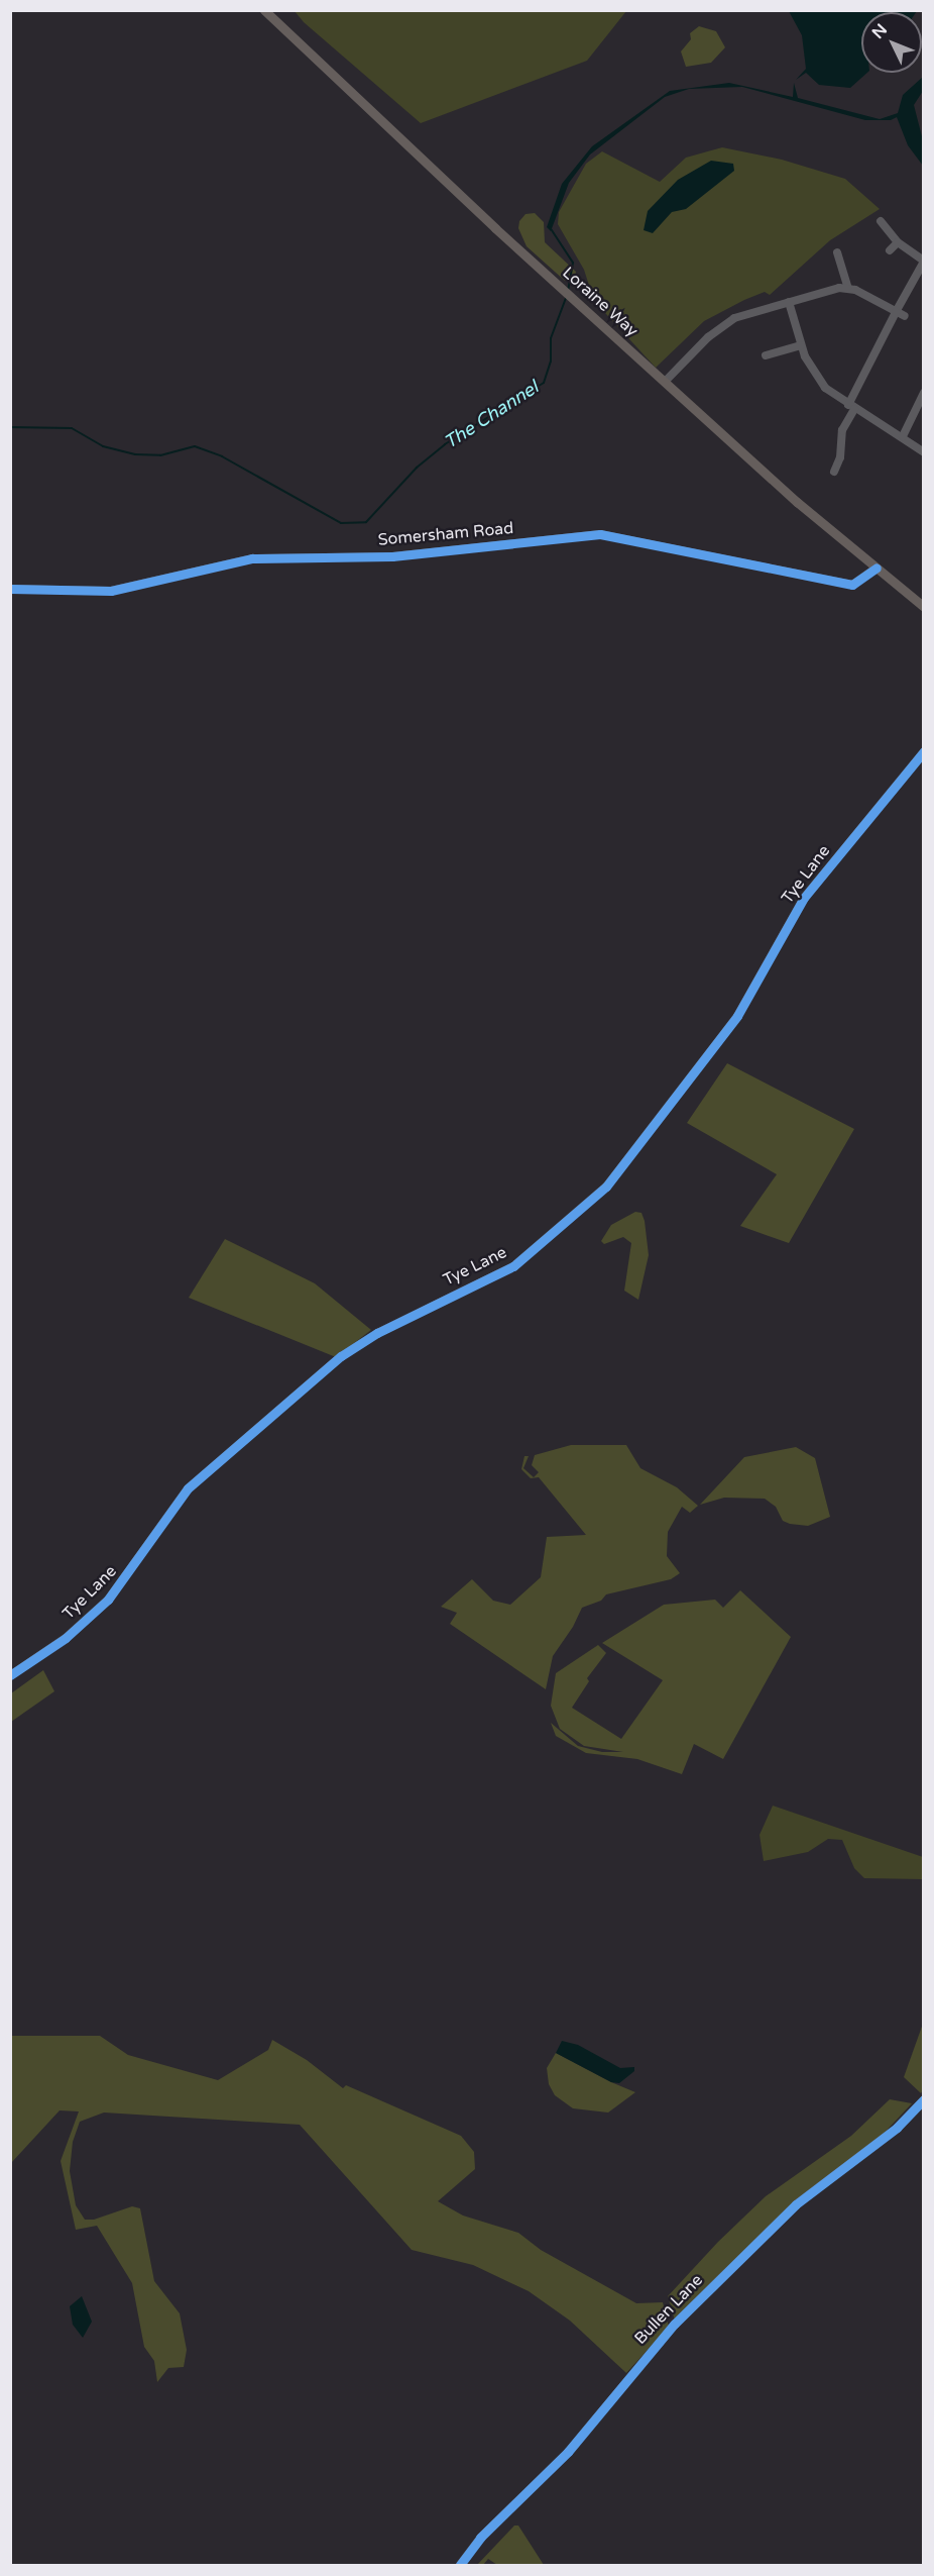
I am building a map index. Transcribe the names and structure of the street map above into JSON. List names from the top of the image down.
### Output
{
  "streets": {
    "main road": ["Loraine Way"],
    "street": ["Somersham Road", "Tye Lane", "Bullen Lane"]
  },
  "crossings": [
    ["Loraine Way", "Somersham Road"]
  ],
  "water": ["The Channel"],
  "north": "top left"
}
